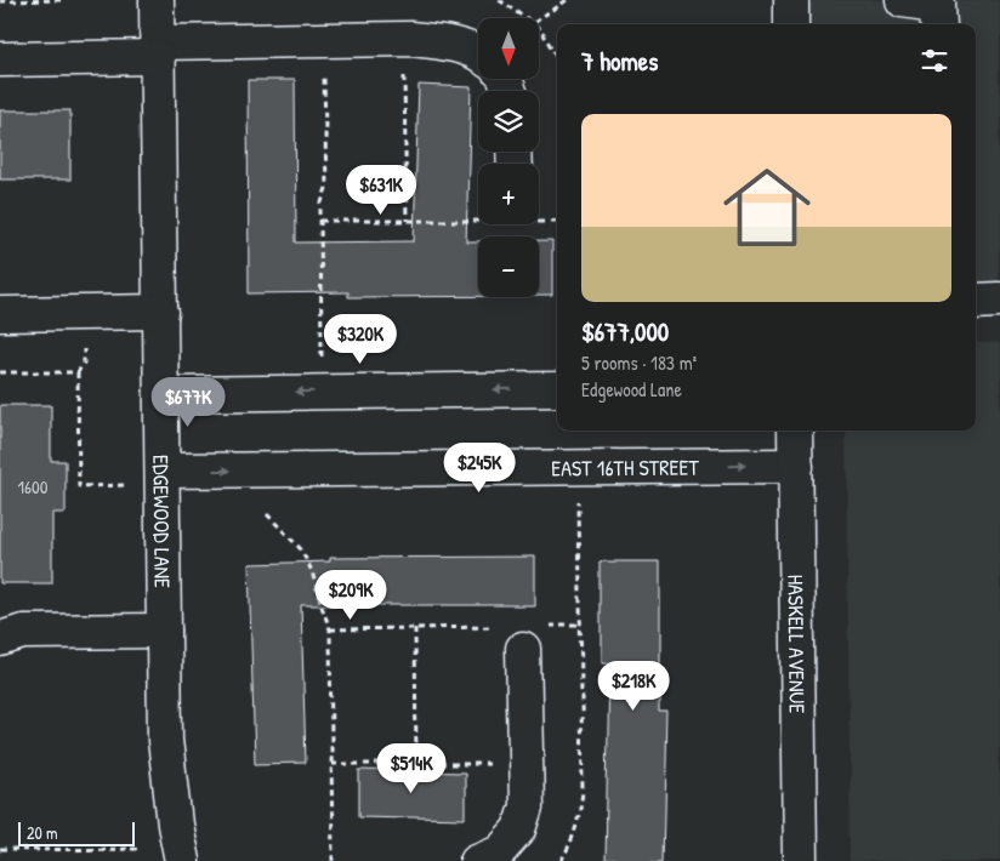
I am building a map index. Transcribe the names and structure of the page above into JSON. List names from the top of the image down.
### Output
{
  "streets": {
    "street": ["EAST 16TH STREET", "EDGEWOOD LANE", "HASKELL AVENUE"]
  },
  "crossings": [
    ["EAST 16TH STREET", "EDGEWOOD LANE"],
    ["EAST 16TH STREET", "HASKELL AVENUE"]
  ],
  "house_numbers": ["1600"],
  "scale_bar": "20 m",
  "north": "bottom",
  "page": {
    "map_buttons": ["+", "−"],
    "heading": "7 homes",
    "list": [
      {
        "name": "$677,000",
        "note": "5 rooms · 183 m² · Edgewood Lane"
      }
    ],
    "price": [
      "$631K",
      "$320K",
      "$677K",
      "$245K",
      "$209K",
      "$218K",
      "$514K"
    ],
    "scale": "20 m"
  }
}
